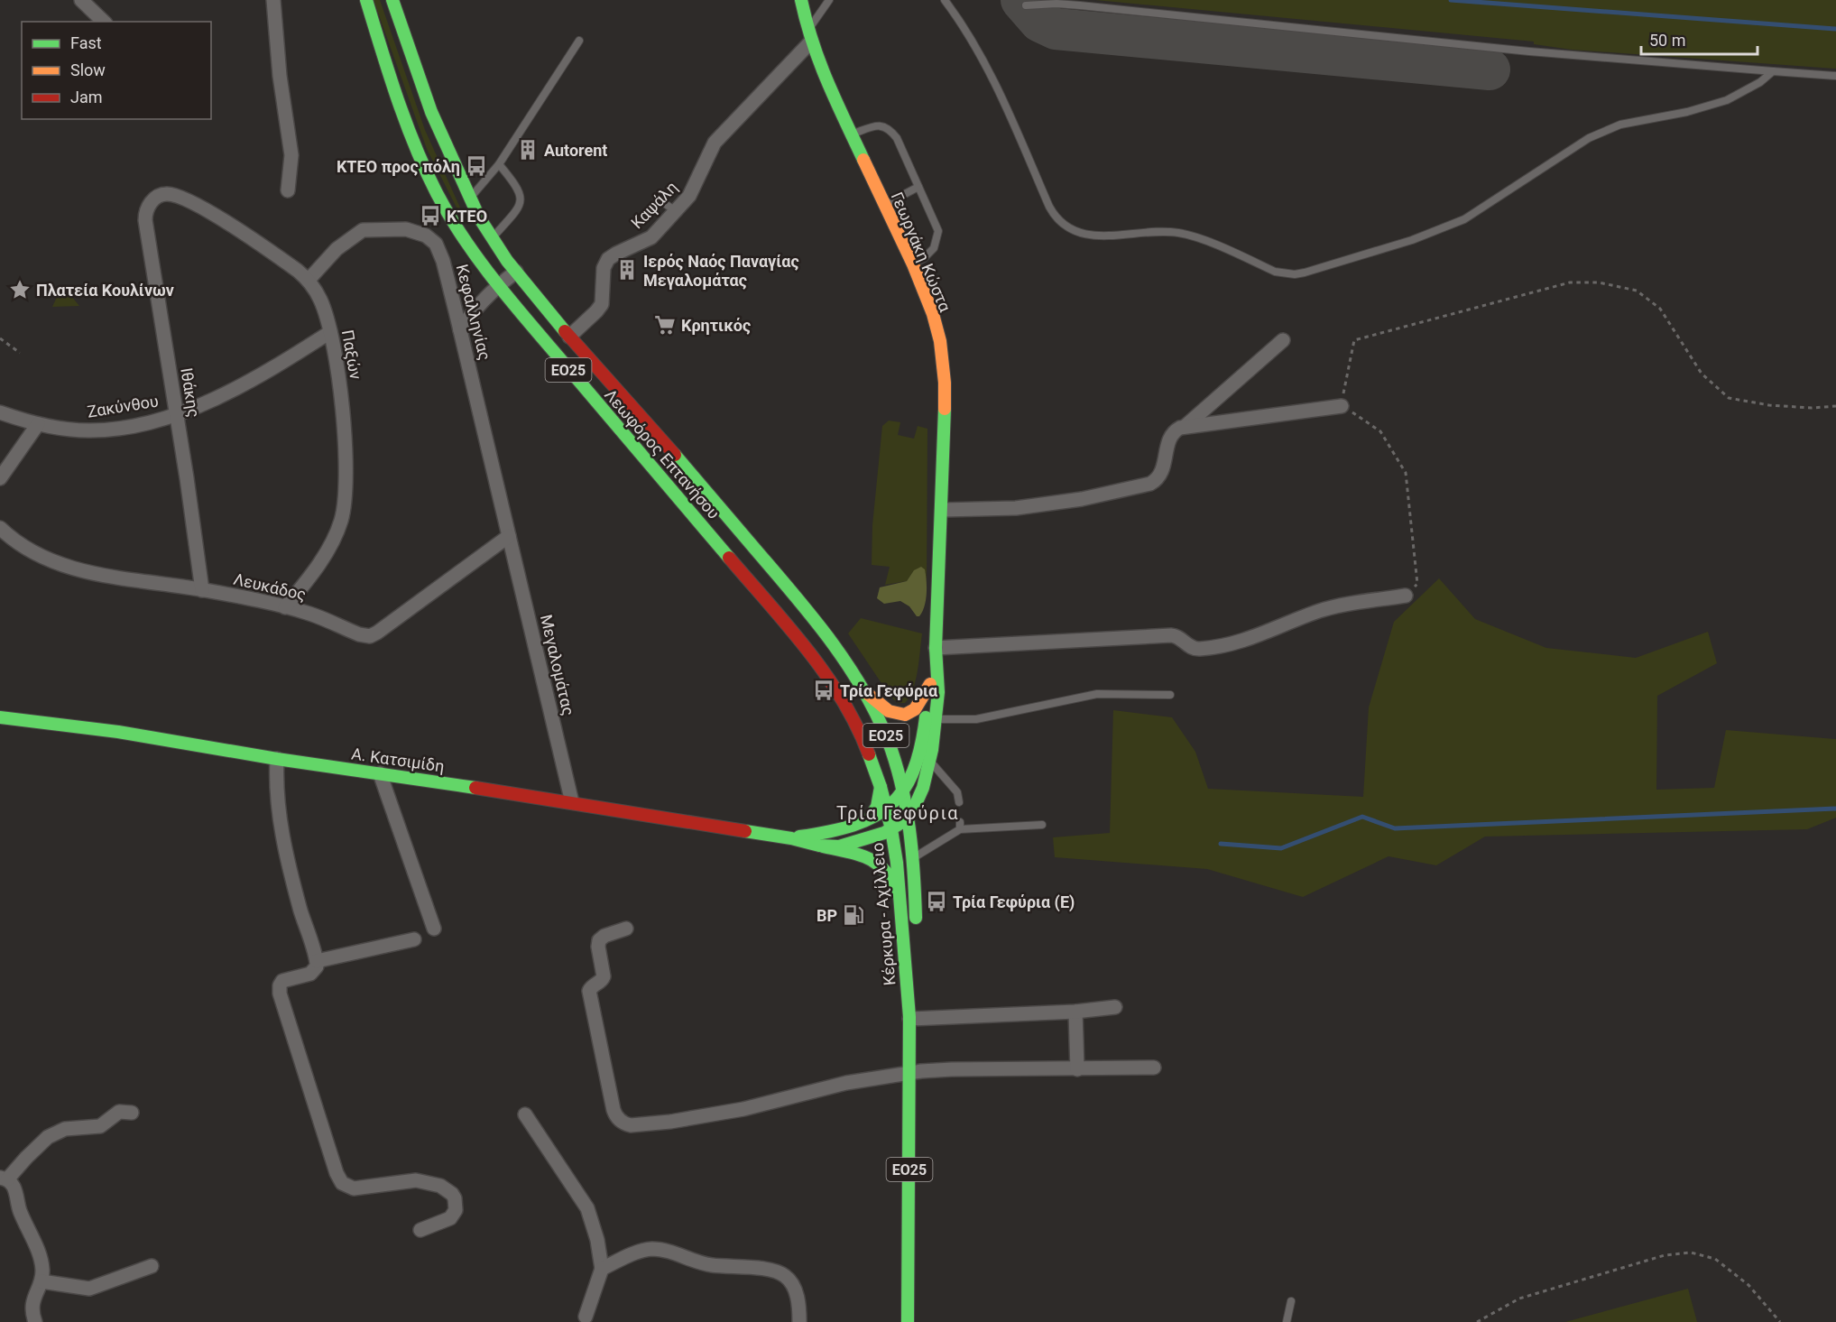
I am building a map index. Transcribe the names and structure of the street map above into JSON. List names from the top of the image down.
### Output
{
  "streets": {
    "main road": [
      "Γεωργάκη Κώστα",
      "ΕΟ25",
      "Λεωφόρος Επτανήσου",
      "Α. Κατσιμίδη",
      "Κέρκυρα - Αχίλλειο"
    ],
    "street": [
      "Καψάλη",
      "Κεφαλληνίας",
      "Παξών",
      "Ιθάκης",
      "Ζακύνθου",
      "Λευκάδος",
      "Μεγαλομάτας"
    ]
  },
  "crossings": [
    ["Καψάλη", "Γεωργάκη Κώστα"],
    ["Καψάλη", "Λεωφόρος Επτανήσου"],
    ["Γεωργάκη Κώστα", "Λεωφόρος Επτανήσου"],
    ["Γεωργάκη Κώστα", "Α. Κατσιμίδη"],
    ["Γεωργάκη Κώστα", "Κέρκυρα - Αχίλλειο"],
    ["Κεφαλληνίας", "Παξών"],
    ["Κεφαλληνίας", "Λευκάδος"],
    ["Κεφαλληνίας", "Μεγαλομάτας"],
    ["Παξών", "Ιθάκης"],
    ["Παξών", "Ζακύνθου"],
    ["Παξών", "Λευκάδος"],
    ["Ιθάκης", "Ζακύνθου"],
    ["Ιθάκης", "Λευκάδος"],
    ["Λεωφόρος Επτανήσου", "Α. Κατσιμίδη"],
    ["Λεωφόρος Επτανήσου", "Κέρκυρα - Αχίλλειο"],
    ["Λευκάδος", "Μεγαλομάτας"],
    ["Μεγαλομάτας", "Α. Κατσιμίδη"],
    ["Α. Κατσιμίδη", "Κέρκυρα - Αχίλλειο"]
  ],
  "districts": ["Τρία Γεφύρια"],
  "places": {
    "building": ["Autorent", "Ιερός Ναός Παναγίας Μεγαλομάτας"],
    "bus stop": [
      "ΚΤΕΟ προς πόλη",
      "ΚΤΕΟ",
      "Τρία Γεφύρια",
      "Τρία Γεφύρια (E)"
    ],
    "place": ["Πλατεία Κουλίνων"],
    "supermarket": ["Κρητικός"],
    "fuel station": ["BP"]
  },
  "legend": ["Fast", "Slow", "Jam"],
  "scale_bar": "50 m"
}
